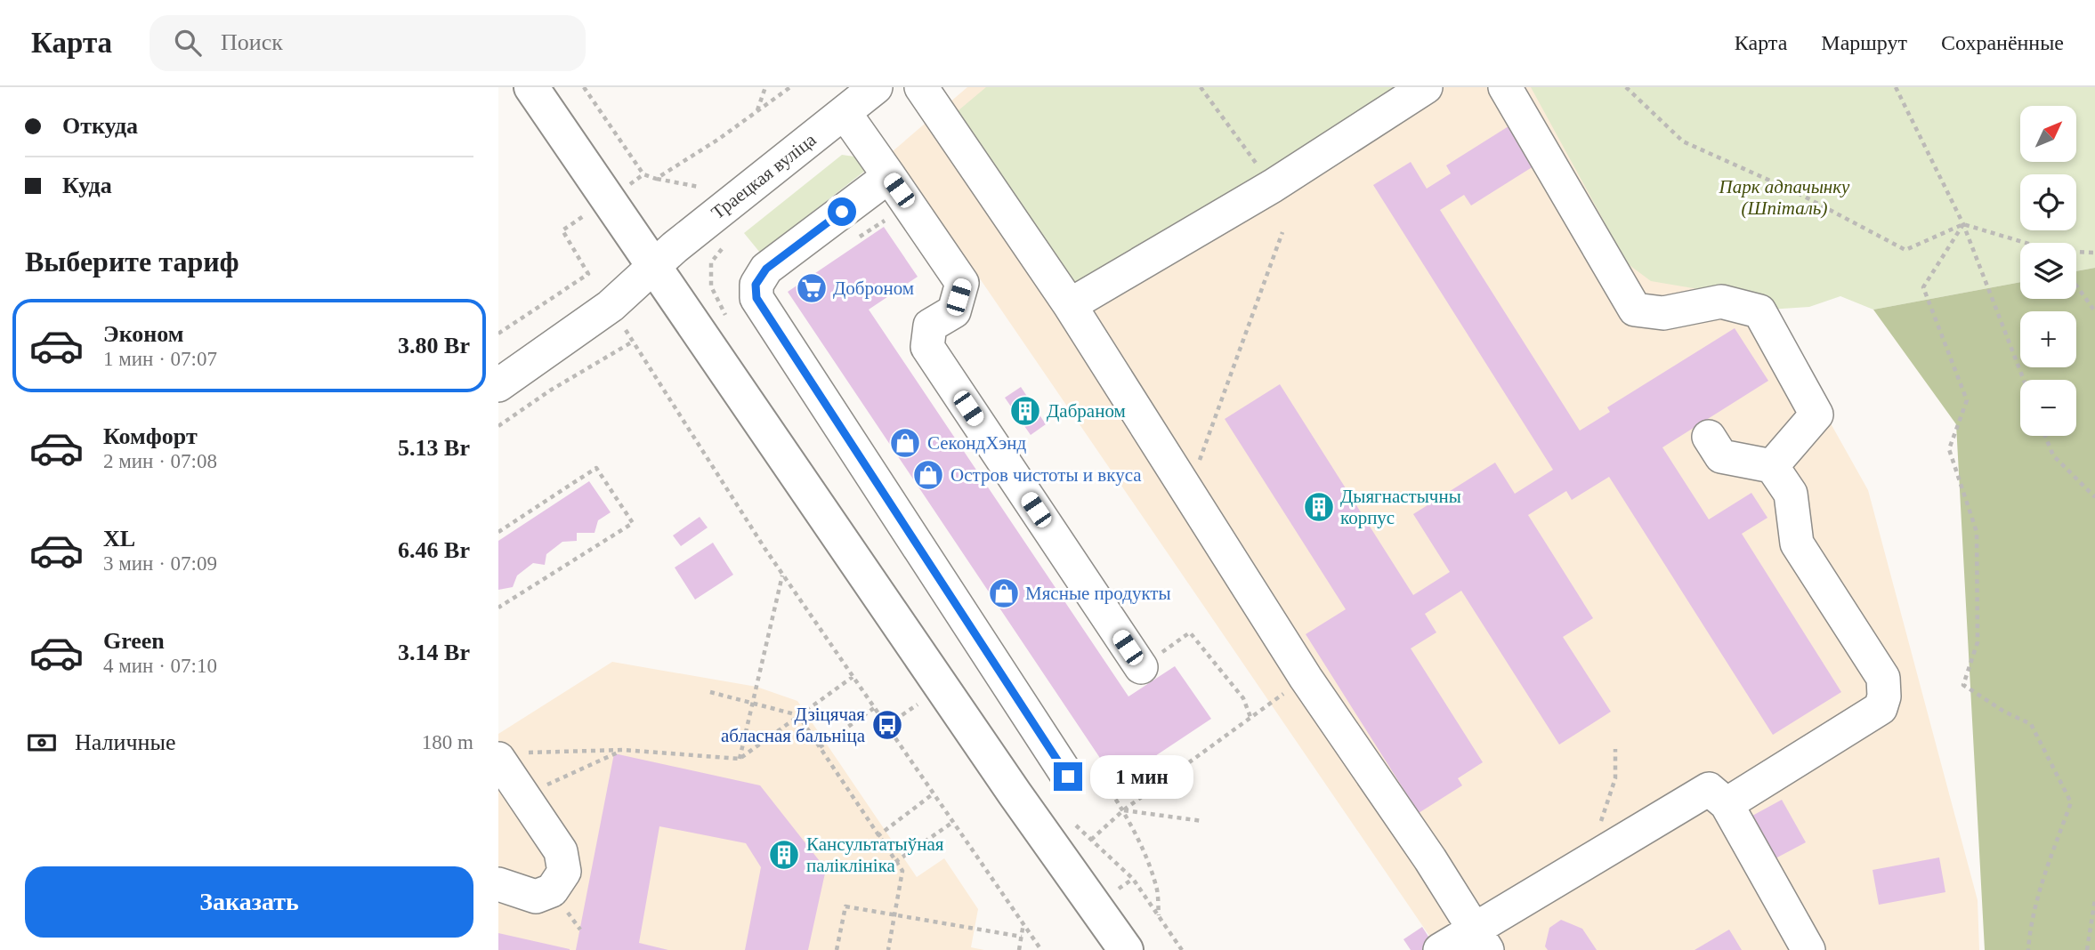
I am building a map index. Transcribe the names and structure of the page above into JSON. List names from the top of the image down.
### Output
{
  "streets": {
    "street": ["Траецкая вуліца"]
  },
  "parks": ["Парк адпачынку (Шпіталь)"],
  "places": {
    "supermarket": ["Доброном"],
    "building": ["Дабраном", "Дыягнастычны корпус", "Кансультатыўная паліклініка"],
    "shop": ["СекондХэнд", "Остров чистоты и вкуса", "Мясные продукты"],
    "bus stop": ["Дзіцячая абласная бальніца"]
  },
  "north": "top right",
  "page": {
    "header": "Карта",
    "search": "Поиск",
    "nav": ["Карта", "Маршрут", "Сохранённые"],
    "banner": ["Откуда", "Куда"],
    "map_buttons": ["+", "−"],
    "heading": "Выберите тариф",
    "list": [
      {
        "name": "Эконом",
        "note": "1 мин · 07:07",
        "value": "3.80 Br"
      },
      {
        "name": "Комфорт",
        "note": "2 мин · 07:08",
        "value": "5.13 Br"
      },
      {
        "name": "XL",
        "note": "3 мин · 07:09",
        "value": "6.46 Br"
      },
      {
        "name": "Green",
        "note": "4 мин · 07:10",
        "value": "3.14 Br"
      }
    ],
    "pay": ["Наличные", "180 m"],
    "bubble": "1 мин",
    "buttons": "Заказать"
  }
}
